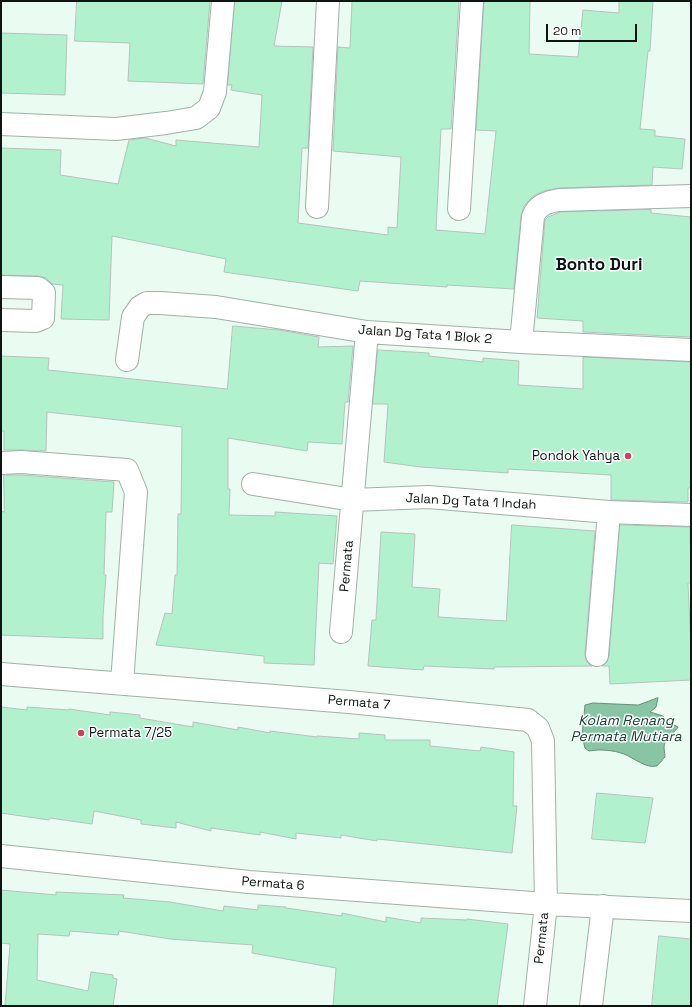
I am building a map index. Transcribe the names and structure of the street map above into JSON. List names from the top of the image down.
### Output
{
  "streets": {
    "street": [
      "Jalan Dg Tata 1 Blok 2",
      "Jalan Dg Tata 1 Indah",
      "Permata",
      "Permata 7",
      "Permata 6"
    ]
  },
  "crossings": [
    ["Jalan Dg Tata 1 Blok 2", "Permata"],
    ["Jalan Dg Tata 1 Indah", "Permata"],
    ["Permata", "Permata 7"],
    ["Permata", "Permata 6"],
    ["Permata 7", "Permata 6"]
  ],
  "districts": ["Bonto Duri"],
  "water": ["Kolam Renang Permata Mutiara"],
  "places": ["Pondok Yahya", "Permata 7/25"],
  "scale_bar": "20 m"
}
